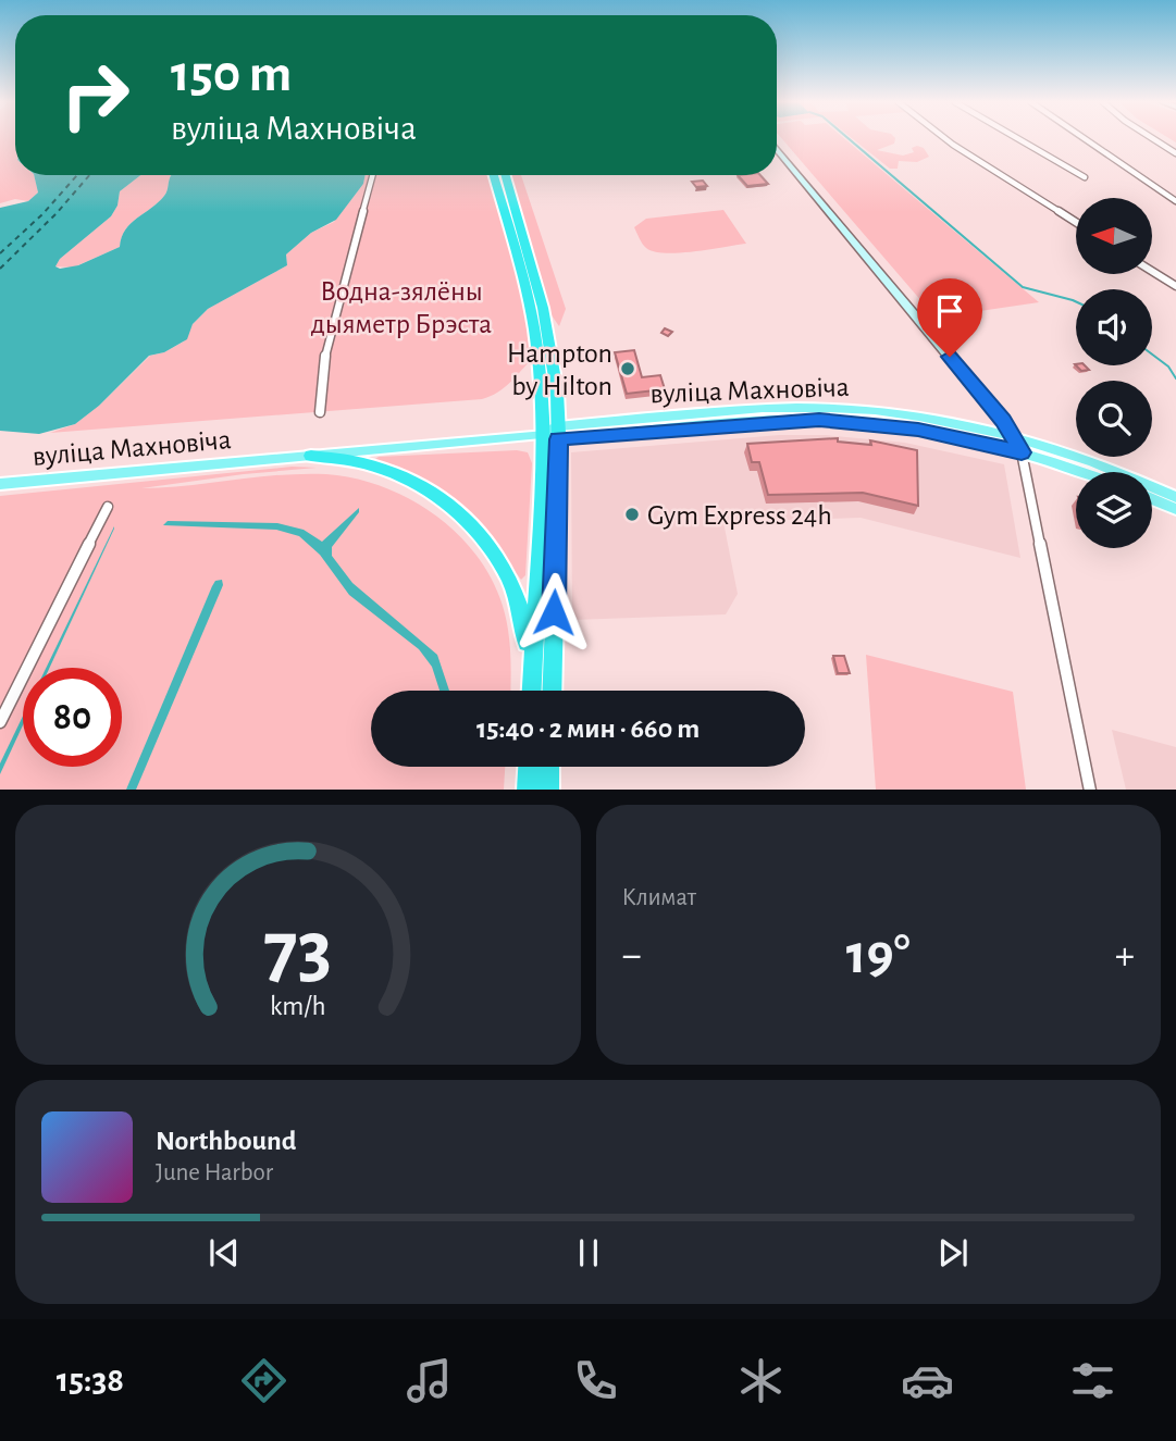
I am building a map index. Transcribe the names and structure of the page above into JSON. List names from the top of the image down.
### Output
{
  "streets": {
    "main road": ["вуліца Махновіча"]
  },
  "parks": ["Водна-зялёны дыяметр Брэста"],
  "places": ["Hampton by Hilton", "Gym Express 24h"],
  "north": "left",
  "page": {
    "turn": ["150 m", "вуліца Махновіча"],
    "limit": "80",
    "trip": "15:40 · 2 мин · 660 m",
    "tile": "Климат",
    "heat": ["−", "19°", "+"],
    "song": ["Northbound", "June Harbor"],
    "tabs": "15:38",
    "gauge": ["73", "km/h"]
  }
}
